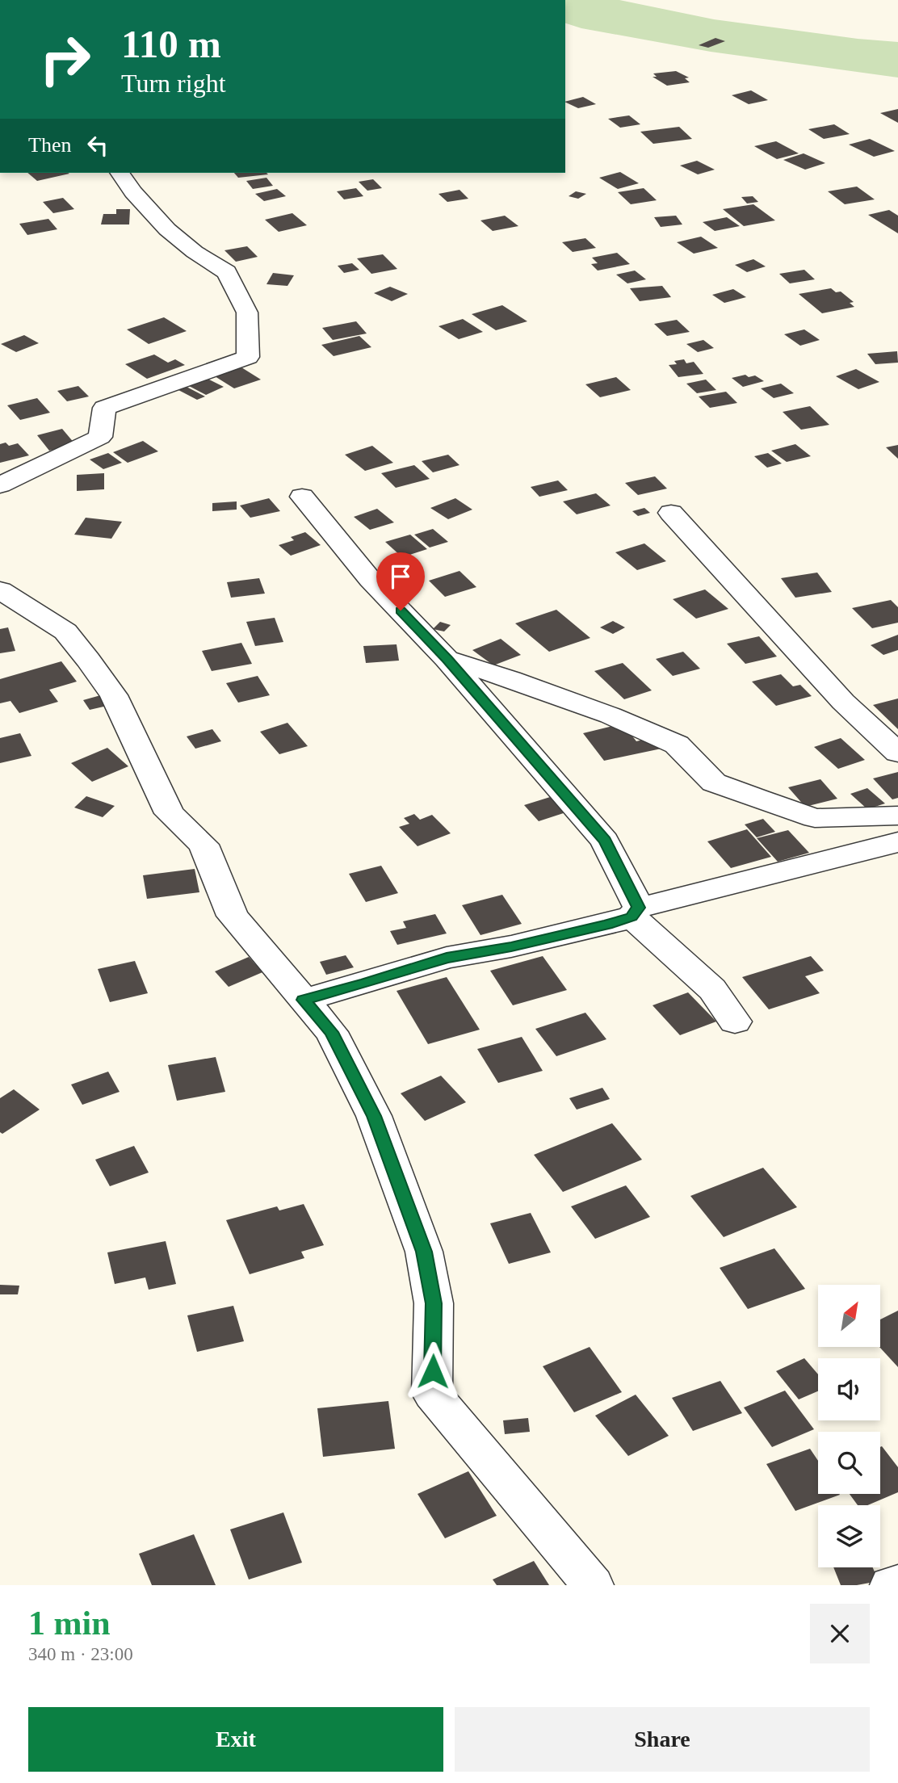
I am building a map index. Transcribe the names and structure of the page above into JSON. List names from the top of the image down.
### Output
{
  "north": "top right",
  "page": {
    "turn": ["110 m", "Turn right"],
    "then": "Then",
    "heading": ["1 min", "340 m · 23:00"],
    "buttons": ["Exit", "Share"]
  }
}
